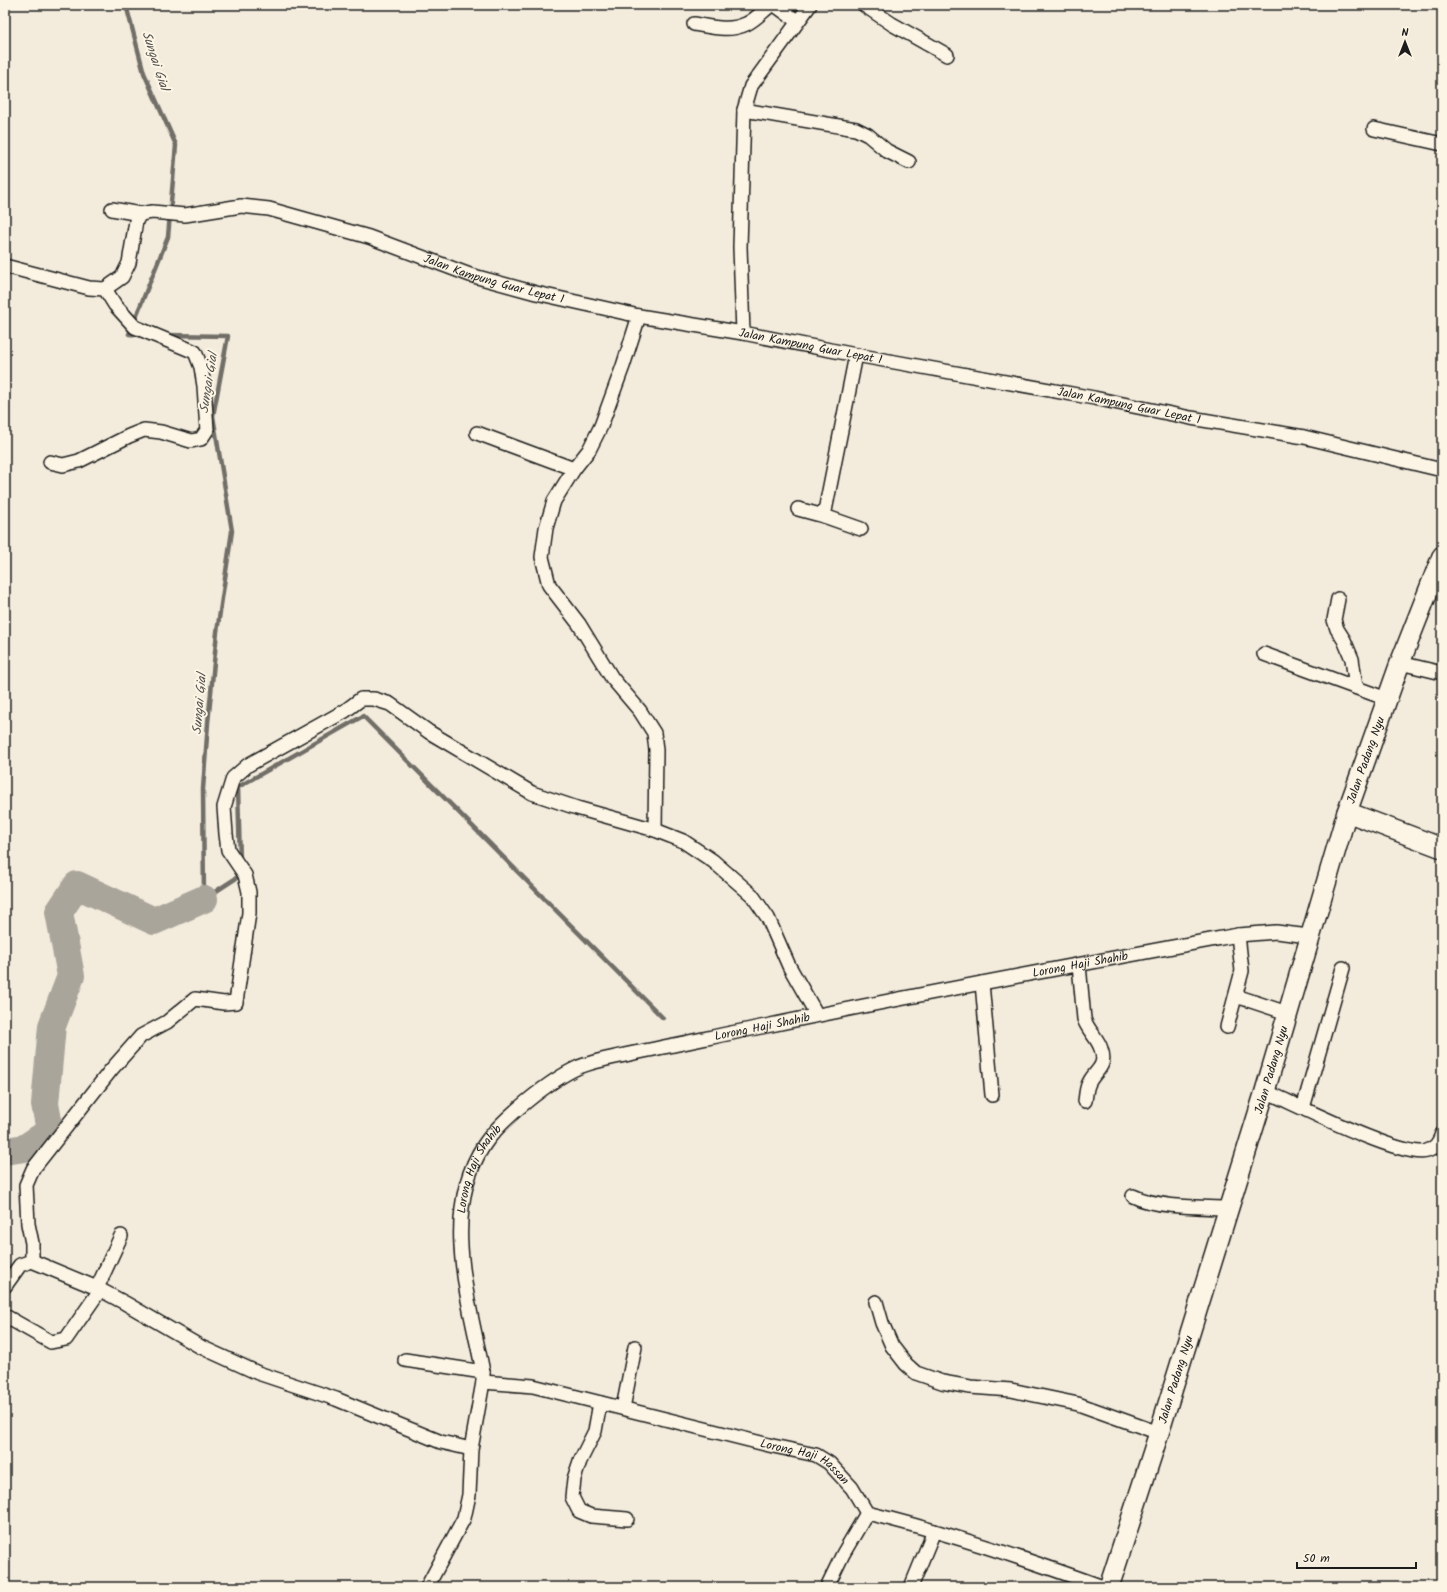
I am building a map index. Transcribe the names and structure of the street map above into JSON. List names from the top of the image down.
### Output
{
  "streets": {
    "street": [
      "Jalan Kampung Guar Lepat 1",
      "Jalan Padang Nyu",
      "Lorong Haji Shahib",
      "Lorong Haji Hassan"
    ]
  },
  "crossings": [
    ["Jalan Padang Nyu", "Lorong Haji Shahib"],
    ["Lorong Haji Shahib", "Lorong Haji Hassan"]
  ],
  "water": ["Sungai Gial"],
  "scale_bar": "50 m",
  "north": "top"
}
